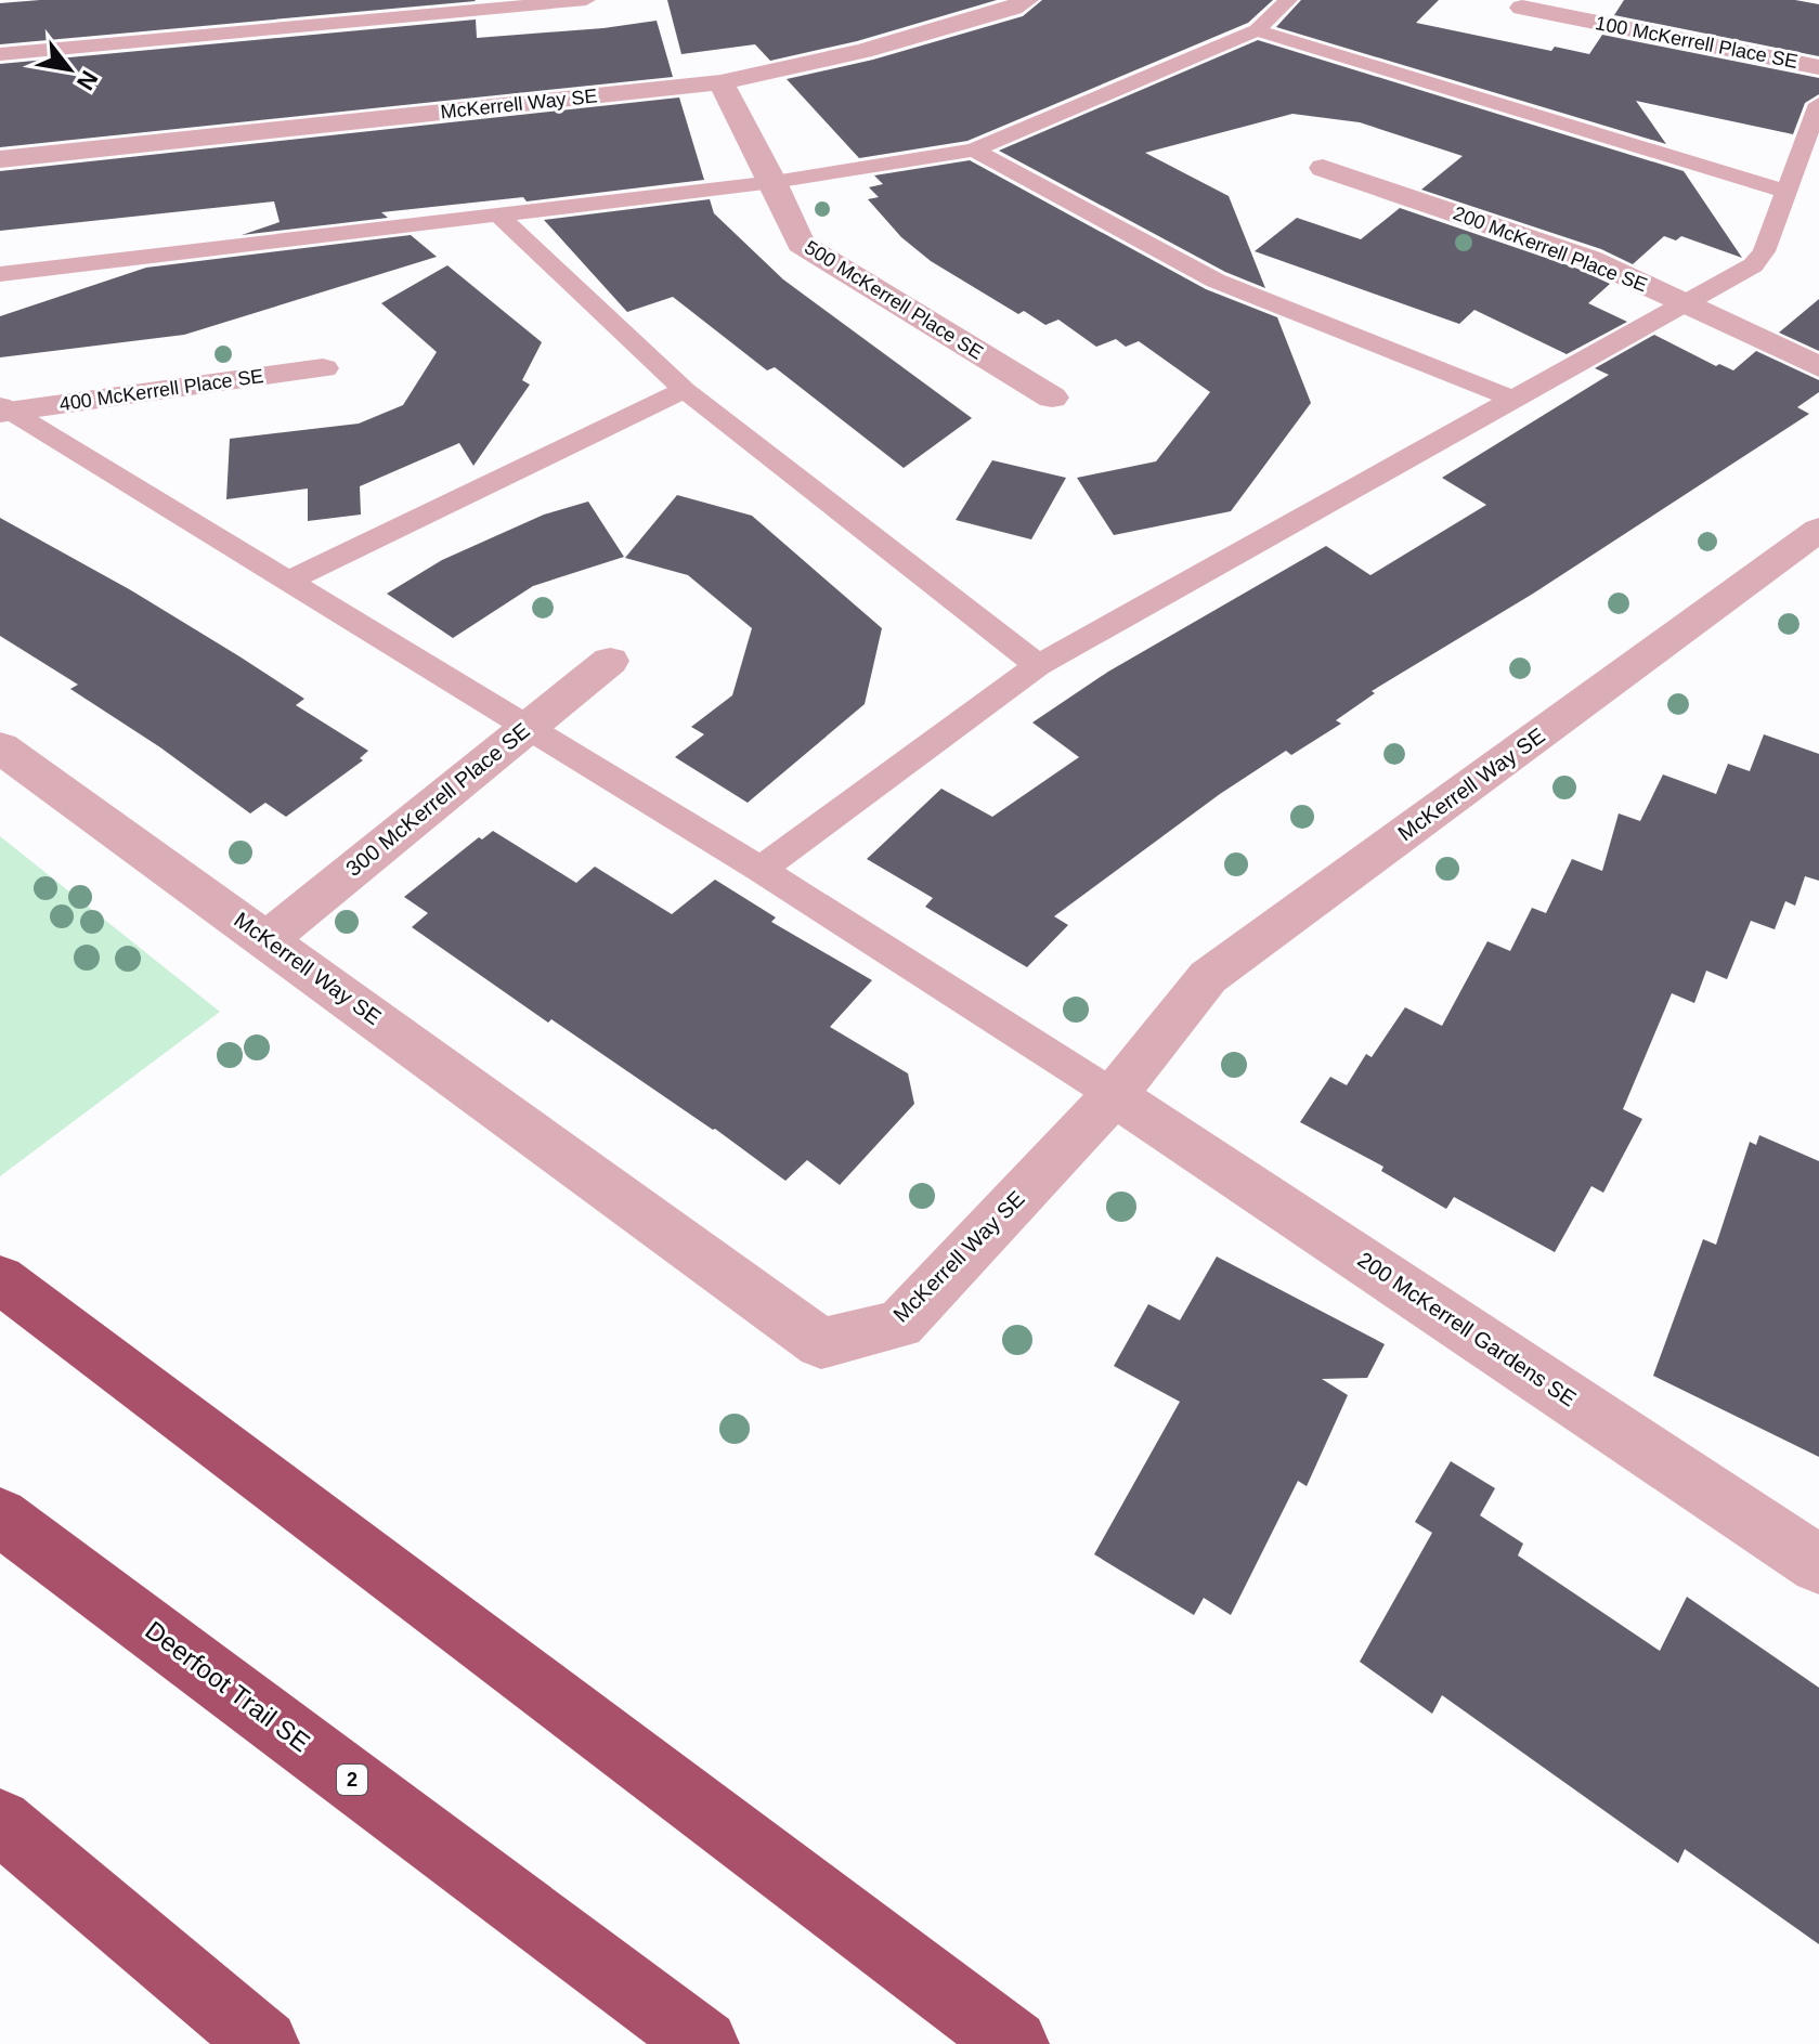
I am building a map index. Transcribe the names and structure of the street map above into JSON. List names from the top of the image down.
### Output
{
  "streets": {
    "highway": ["Deerfoot Trail SE", "2"],
    "street": [
      "100 McKerrell Place SE",
      "McKerrell Way SE",
      "200 McKerrell Place SE",
      "500 McKerrell Place SE",
      "400 McKerrell Place SE",
      "300 McKerrell Place SE",
      "200 McKerrell Gardens SE"
    ]
  },
  "crossings": [
    ["McKerrell Way SE", "500 McKerrell Place SE"],
    ["McKerrell Way SE", "300 McKerrell Place SE"],
    ["McKerrell Way SE", "200 McKerrell Gardens SE"]
  ],
  "north": "bottom right"
}
